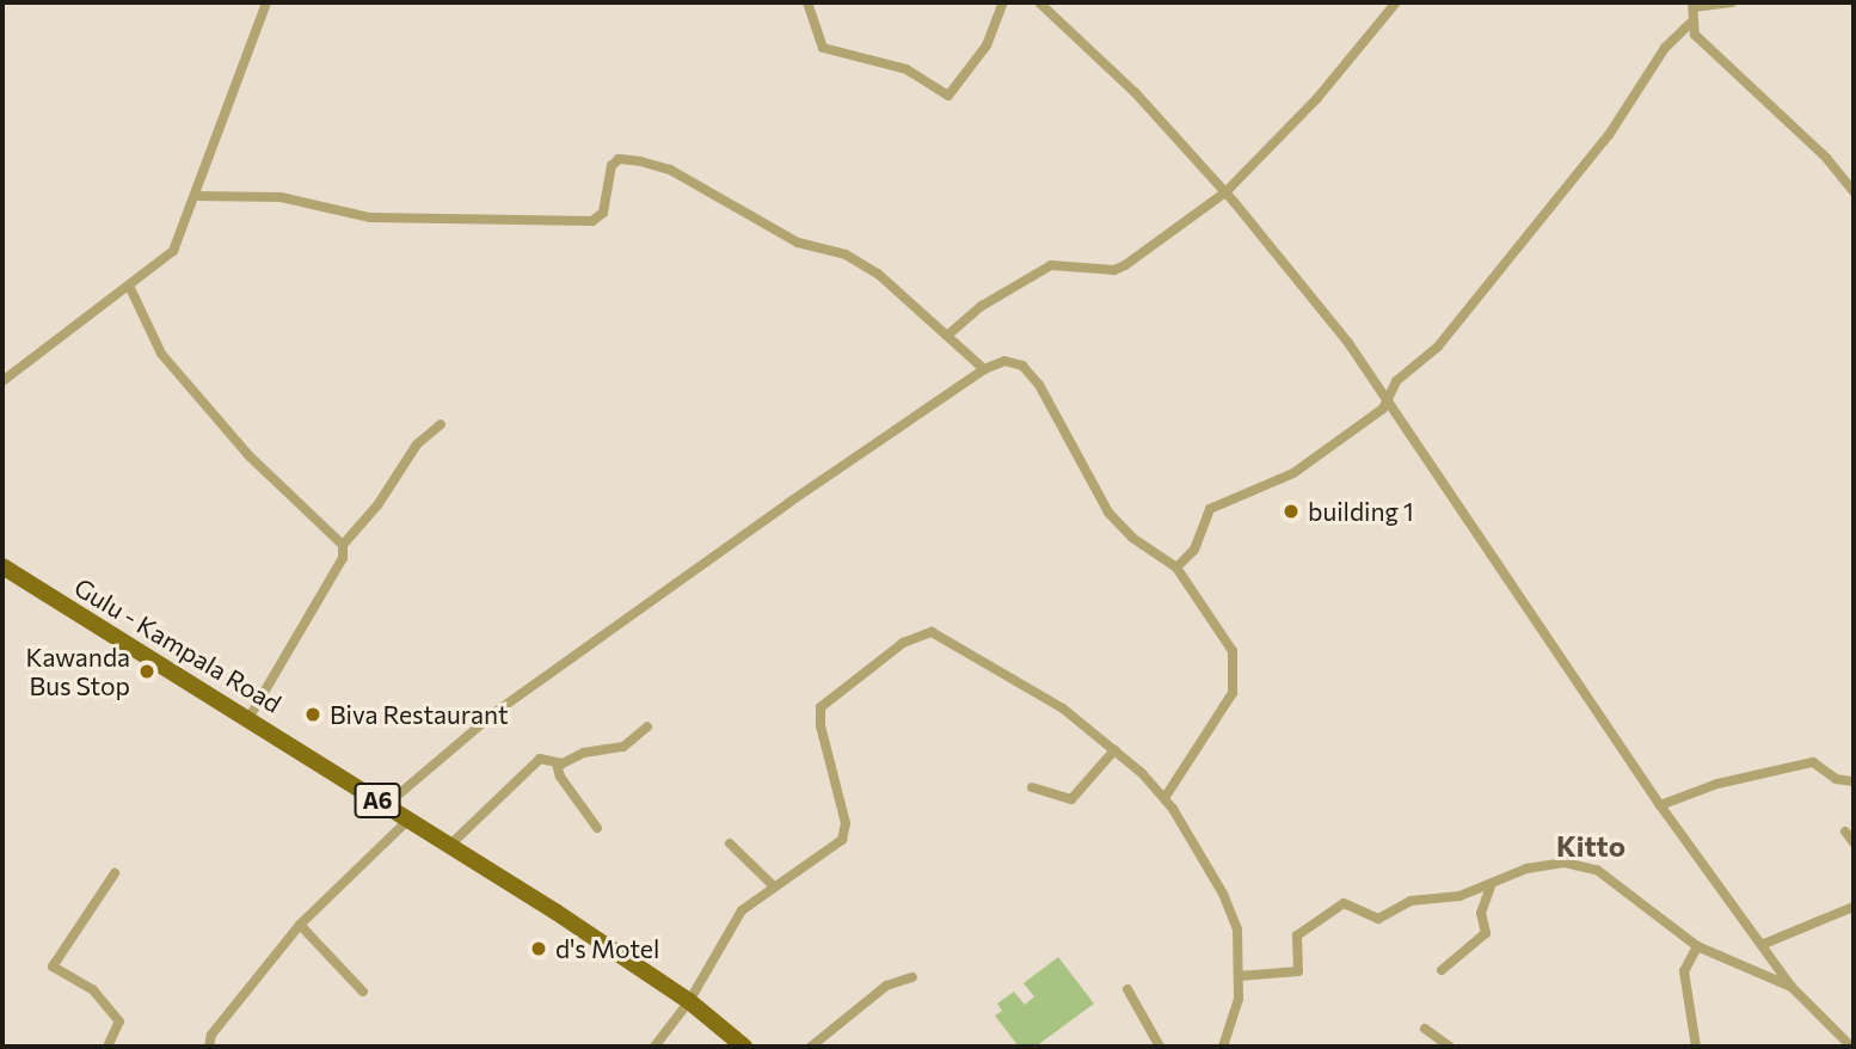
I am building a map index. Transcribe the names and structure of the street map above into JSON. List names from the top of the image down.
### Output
{
  "streets": {
    "main road": ["Gulu - Kampala Road", "A6"]
  },
  "districts": ["Kitto"],
  "places": [
    "building 1",
    "Kawanda Bus Stop",
    "Biva Restaurant",
    "d's Motel"
  ]
}
